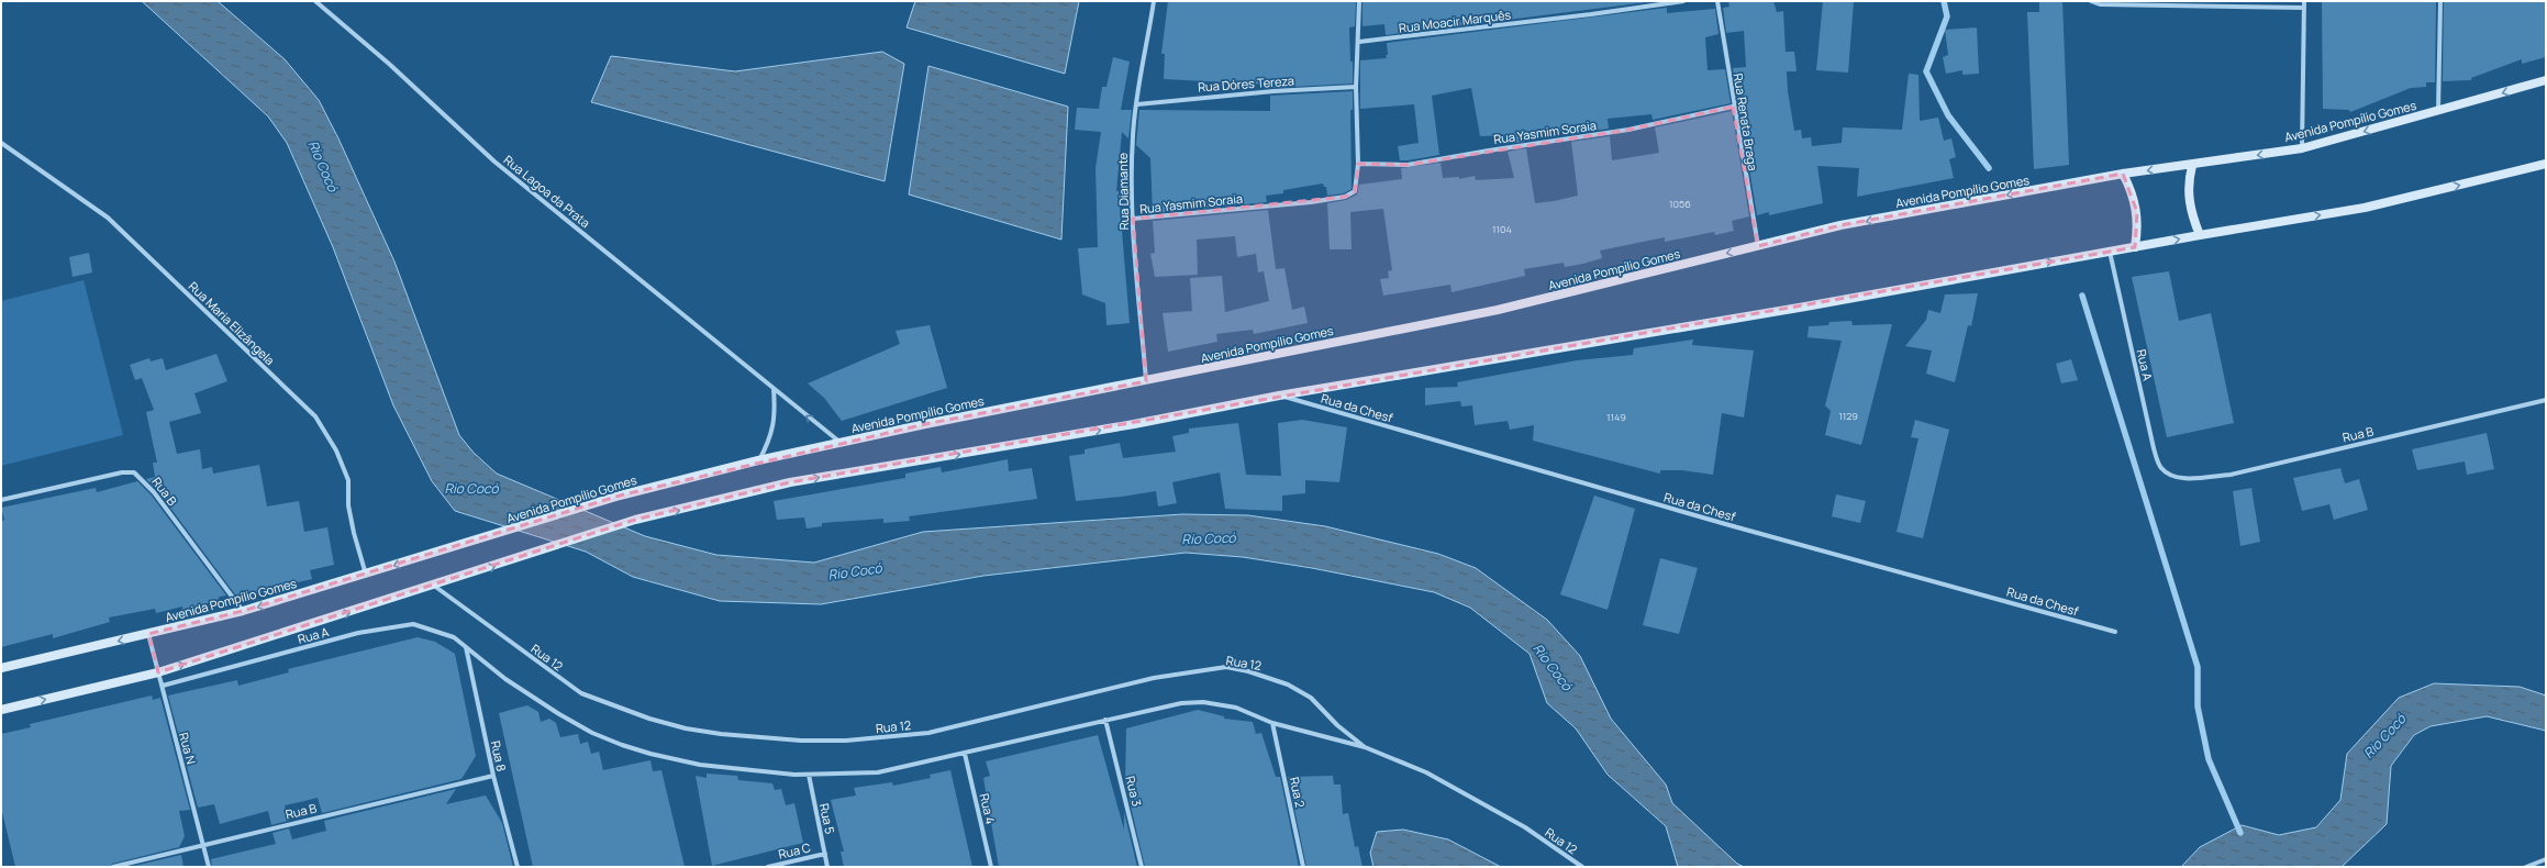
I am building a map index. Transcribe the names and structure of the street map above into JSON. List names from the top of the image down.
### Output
{
  "streets": {
    "main road": ["Avenida Pompílio Gomes"],
    "street": [
      "Rua Moacir Marquês",
      "Rua Dóres Tereza",
      "Rua Renata Braga",
      "Rua Yasmim Soraia",
      "Rua Lagoa da Prata",
      "Rua Diamante",
      "Rua Maria Elizângela",
      "Rua A",
      "Rua da Chesf",
      "Rua B",
      "Rua 12",
      "Rua N",
      "Rua 8",
      "Rua 3",
      "Rua 2",
      "Rua 4",
      "Rua 5",
      "Rua C"
    ]
  },
  "crossings": [
    ["Rua Dóres Tereza", "Rua Diamante"],
    ["Avenida Pompílio Gomes", "Rua Renata Braga"],
    ["Avenida Pompílio Gomes", "Rua Lagoa da Prata"],
    ["Avenida Pompílio Gomes", "Rua Diamante"],
    ["Avenida Pompílio Gomes", "Rua Maria Elizângela"],
    ["Avenida Pompílio Gomes", "Rua B"],
    ["Avenida Pompílio Gomes", "Rua N"],
    ["Rua Renata Braga", "Rua Yasmim Soraia"],
    ["Rua Yasmim Soraia", "Rua Diamante"],
    ["Rua A", "Rua B"],
    ["Rua A", "Rua 12"],
    ["Rua A", "Rua N"],
    ["Rua A", "Rua 8"],
    ["Rua B", "Rua N"],
    ["Rua B", "Rua 8"],
    ["Rua 12", "Rua 8"],
    ["Rua 12", "Rua 3"],
    ["Rua 12", "Rua 2"],
    ["Rua 12", "Rua 4"],
    ["Rua 12", "Rua 5"],
    ["Rua 5", "Rua C"]
  ],
  "water": ["Rio Cocó"],
  "house_numbers": [
    "1056",
    "1104",
    "1129",
    "1149"
  ]
}
